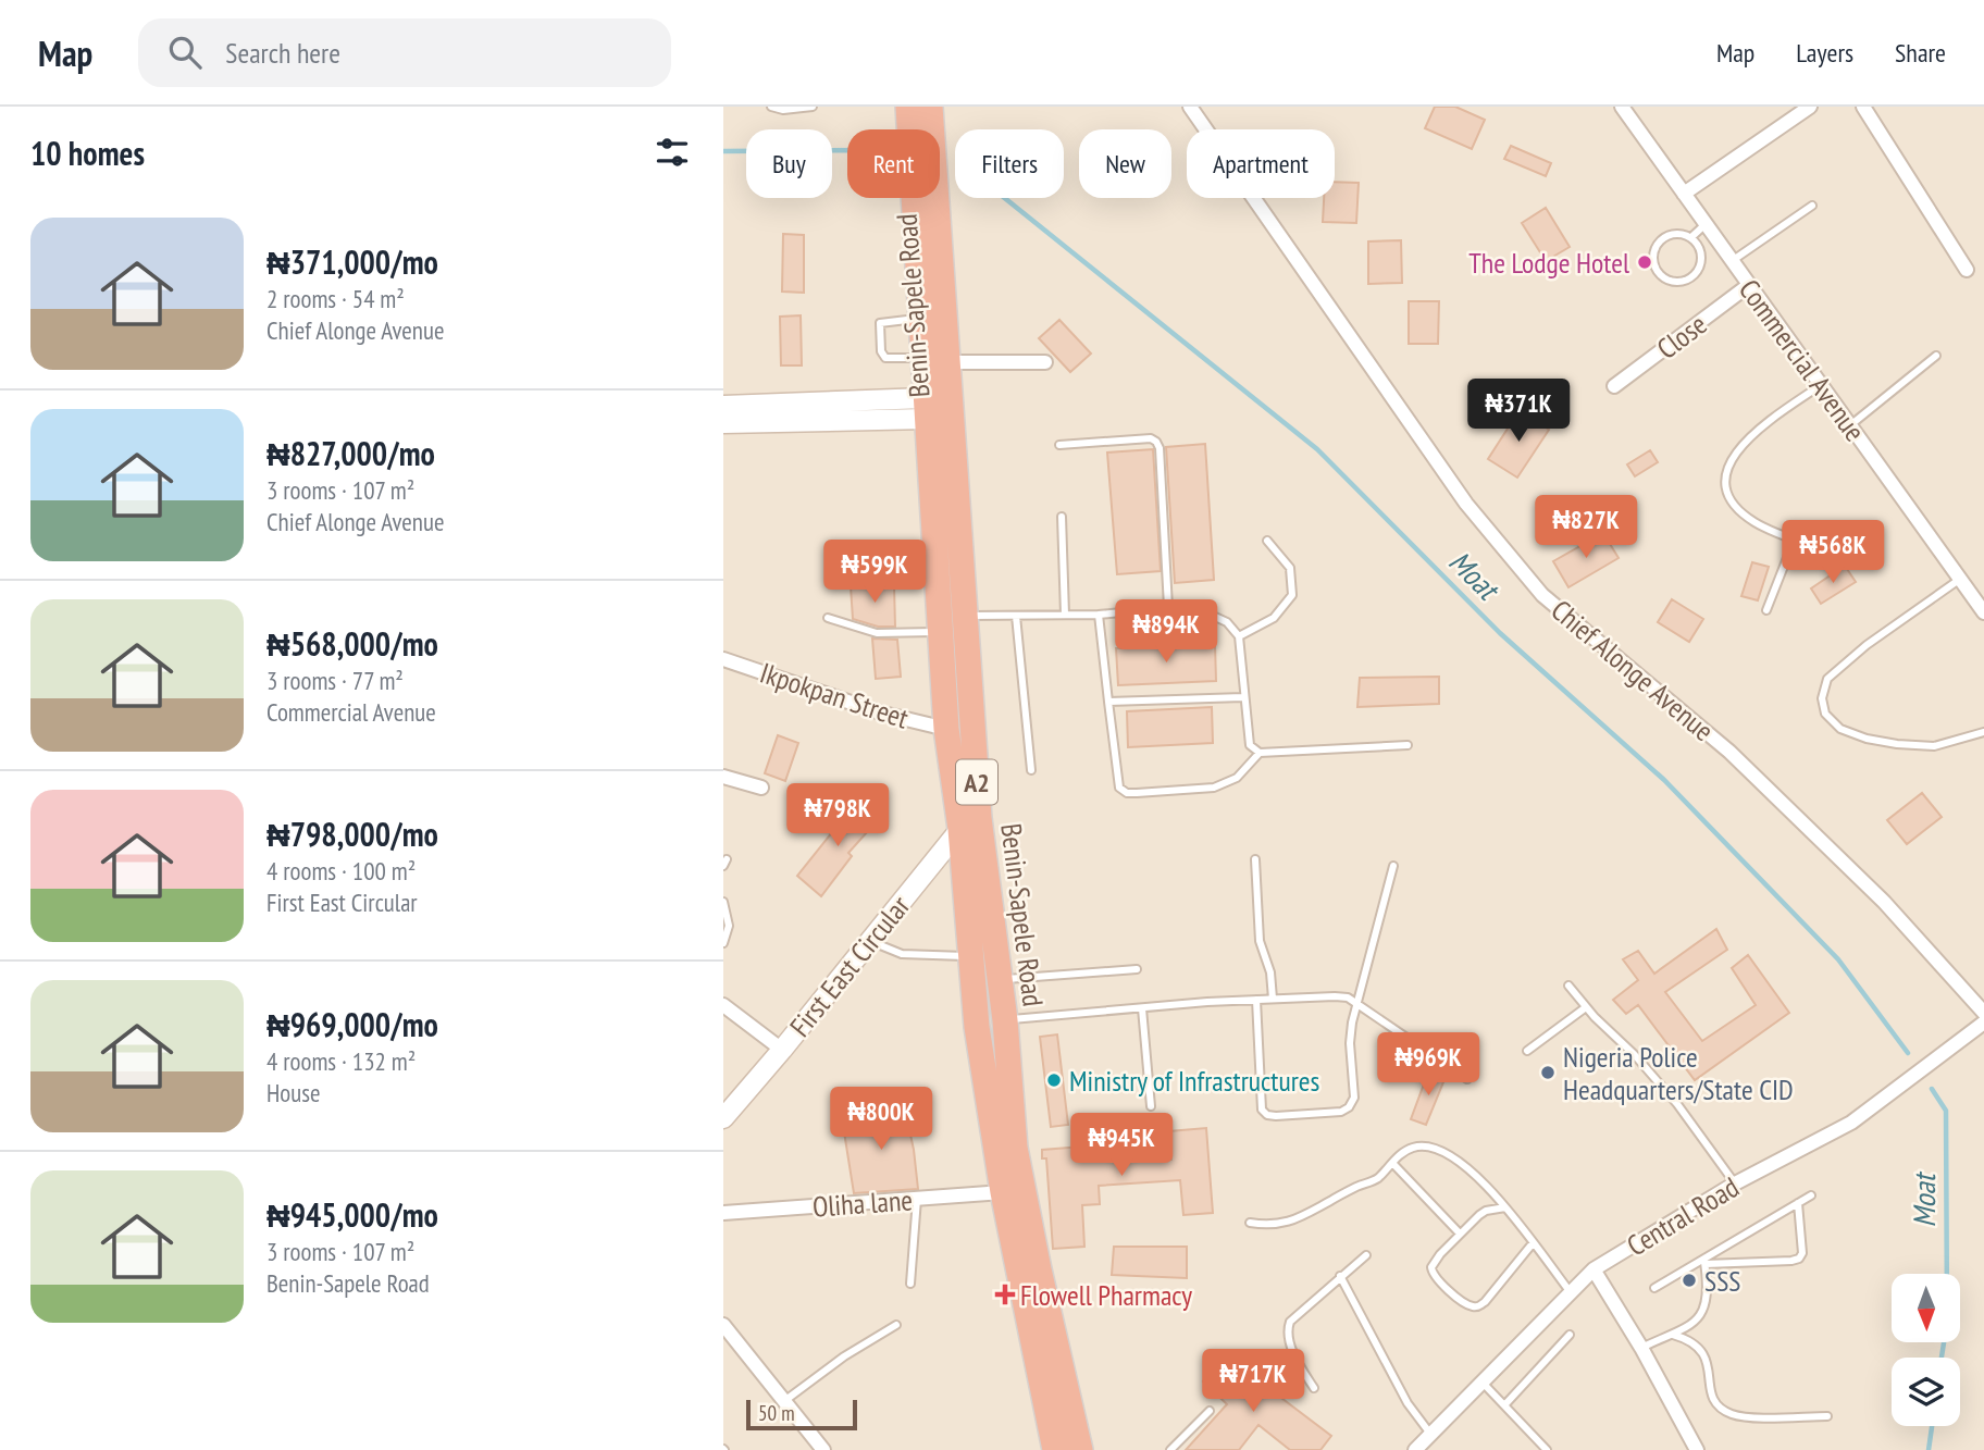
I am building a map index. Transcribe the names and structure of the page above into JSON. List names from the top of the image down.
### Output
{
  "streets": {
    "highway": ["Benin-Sapele Road", "A2"],
    "main road": ["First East Circular"],
    "street": [
      "Close",
      "Commercial Avenue",
      "Chief Alonge Avenue",
      "Ikpokpan Street",
      "Oliha lane",
      "Central Road"
    ]
  },
  "crossings": [
    ["Benin-Sapele Road", "Ikpokpan Street"],
    ["Benin-Sapele Road", "First East Circular"],
    ["Benin-Sapele Road", "Oliha lane"],
    ["Close", "Commercial Avenue"]
  ],
  "water": ["Moat"],
  "places": {
    "other": [
      "The Lodge Hotel",
      "Nigeria Police Headquarters/State CID",
      "Ministry of Infrastructures",
      "SSS"
    ],
    "health": ["Flowell Pharmacy"]
  },
  "scale_bar": "50 m",
  "north": "bottom",
  "page": {
    "header": "Map",
    "search": "Search here",
    "nav": ["Map", "Layers", "Share"],
    "heading": "10 homes",
    "chip": [
      "Buy",
      "Rent",
      "Filters",
      "New",
      "Apartment"
    ],
    "list": [
      {
        "name": "₦371,000/mo",
        "note": "2 rooms · 54 m² · Chief Alonge Avenue"
      },
      {
        "name": "₦827,000/mo",
        "note": "3 rooms · 107 m² · Chief Alonge Avenue"
      },
      {
        "name": "₦568,000/mo",
        "note": "3 rooms · 77 m² · Commercial Avenue"
      },
      {
        "name": "₦798,000/mo",
        "note": "4 rooms · 100 m² · First East Circular"
      },
      {
        "name": "₦969,000/mo",
        "note": "4 rooms · 132 m² · House"
      },
      {
        "name": "₦945,000/mo",
        "note": "3 rooms · 107 m² · Benin-Sapele Road"
      }
    ],
    "price": [
      "₦371K",
      "₦827K",
      "₦568K",
      "₦599K",
      "₦894K",
      "₦798K",
      "₦969K",
      "₦800K",
      "₦945K",
      "₦717K"
    ],
    "scale": "50 m"
  }
}
